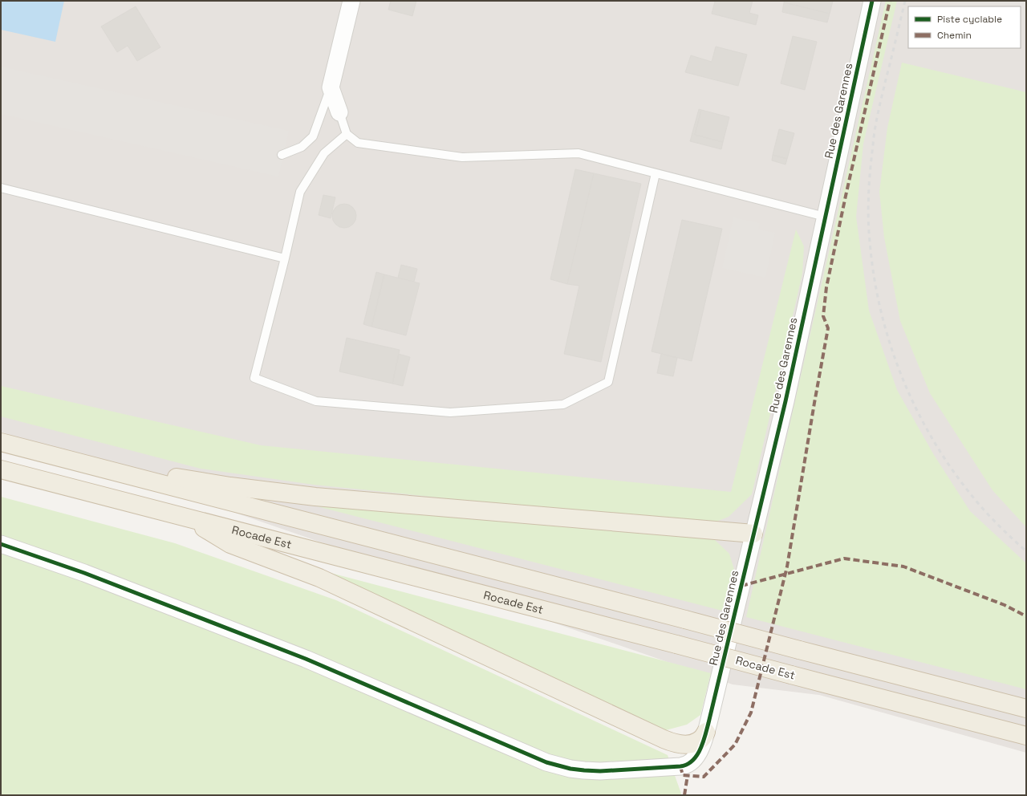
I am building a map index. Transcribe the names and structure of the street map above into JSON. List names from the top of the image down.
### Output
{
  "streets": {
    "highway": ["Rocade Est"],
    "street": ["Rue des Garennes"]
  },
  "legend": ["Piste cyclable", "Chemin"]
}
